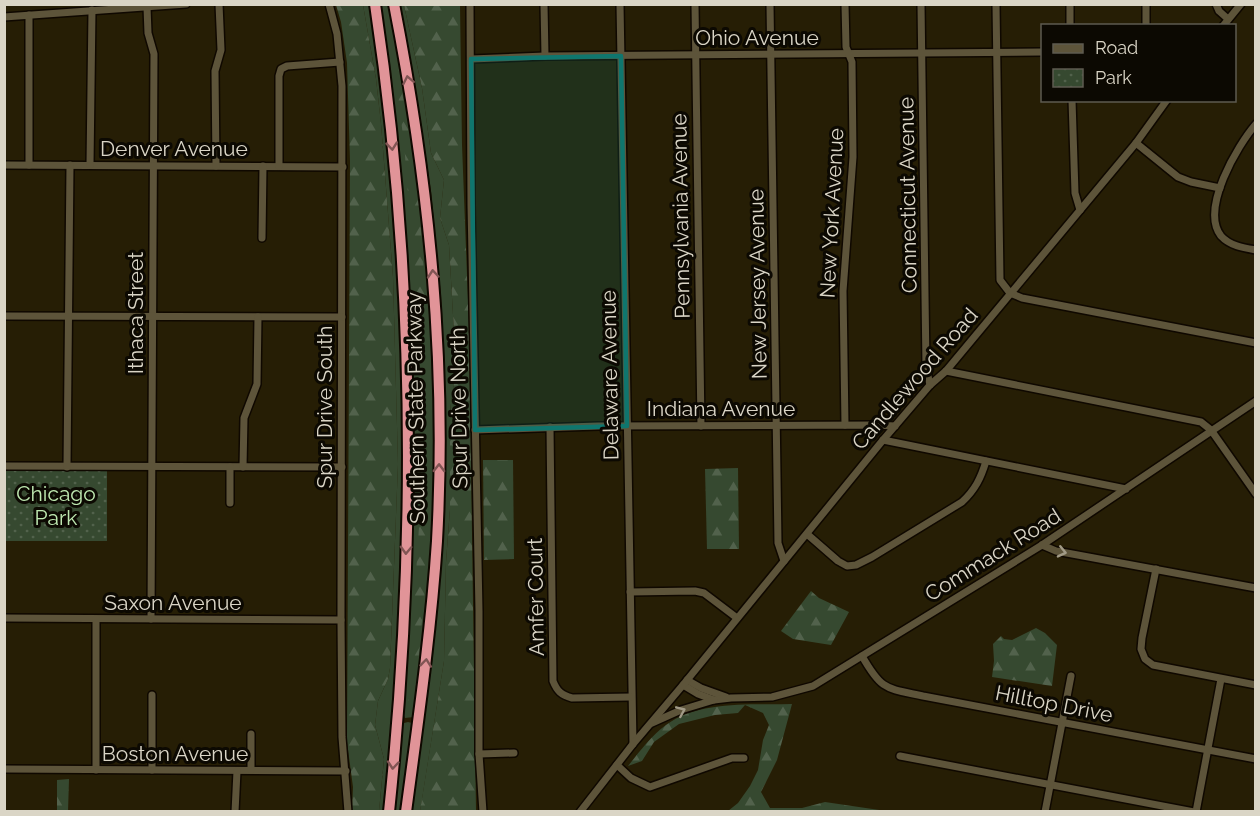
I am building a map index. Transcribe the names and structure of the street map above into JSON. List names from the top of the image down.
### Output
{
  "streets": {
    "highway": ["Southern State Parkway"],
    "street": [
      "Ohio Avenue",
      "Denver Avenue",
      "Connecticut Avenue",
      "New York Avenue",
      "Pennsylvania Avenue",
      "New Jersey Avenue",
      "Ithaca Street",
      "Delaware Avenue",
      "Candlewood Road",
      "Spur Drive South",
      "Spur Drive North",
      "Indiana Avenue",
      "Commack Road",
      "Amfer Court",
      "Saxon Avenue",
      "Hilltop Drive",
      "Boston Avenue"
    ]
  },
  "crossings": [
    ["Ohio Avenue", "Connecticut Avenue"],
    ["Ohio Avenue", "New York Avenue"],
    ["Ohio Avenue", "Pennsylvania Avenue"],
    ["Ohio Avenue", "New Jersey Avenue"],
    ["Ohio Avenue", "Delaware Avenue"],
    ["Ohio Avenue", "Spur Drive North"],
    ["Denver Avenue", "Ithaca Street"],
    ["Denver Avenue", "Spur Drive South"],
    ["Connecticut Avenue", "Candlewood Road"],
    ["New York Avenue", "Indiana Avenue"],
    ["Pennsylvania Avenue", "Indiana Avenue"],
    ["New Jersey Avenue", "Candlewood Road"],
    ["New Jersey Avenue", "Indiana Avenue"],
    ["Ithaca Street", "Saxon Avenue"],
    ["Delaware Avenue", "Indiana Avenue"],
    ["Delaware Avenue", "Amfer Court"],
    ["Candlewood Road", "Indiana Avenue"],
    ["Candlewood Road", "Commack Road"],
    ["Spur Drive South", "Saxon Avenue"],
    ["Spur Drive South", "Boston Avenue"],
    ["Spur Drive North", "Indiana Avenue"],
    ["Indiana Avenue", "Amfer Court"],
    ["Commack Road", "Hilltop Drive"]
  ],
  "parks": ["Chicago Park"],
  "legend": ["Road", "Park"]
}
